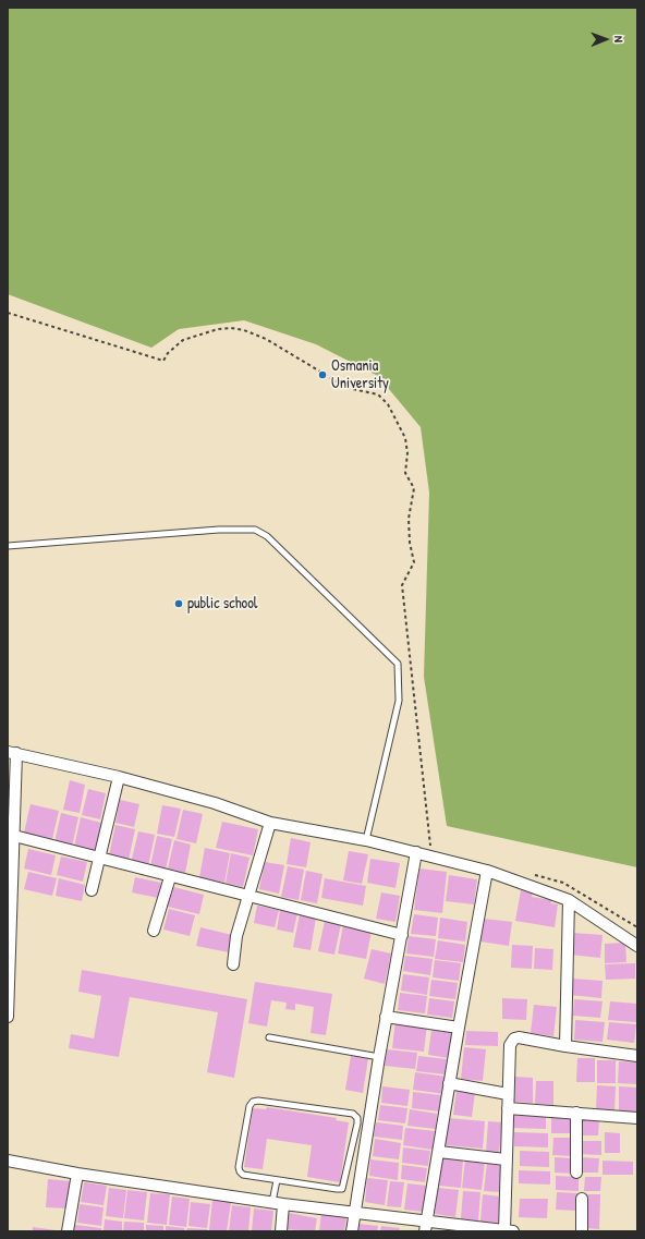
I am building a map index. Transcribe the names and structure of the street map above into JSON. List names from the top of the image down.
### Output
{
  "places": ["Osmania University", "public school"],
  "north": "right"
}
